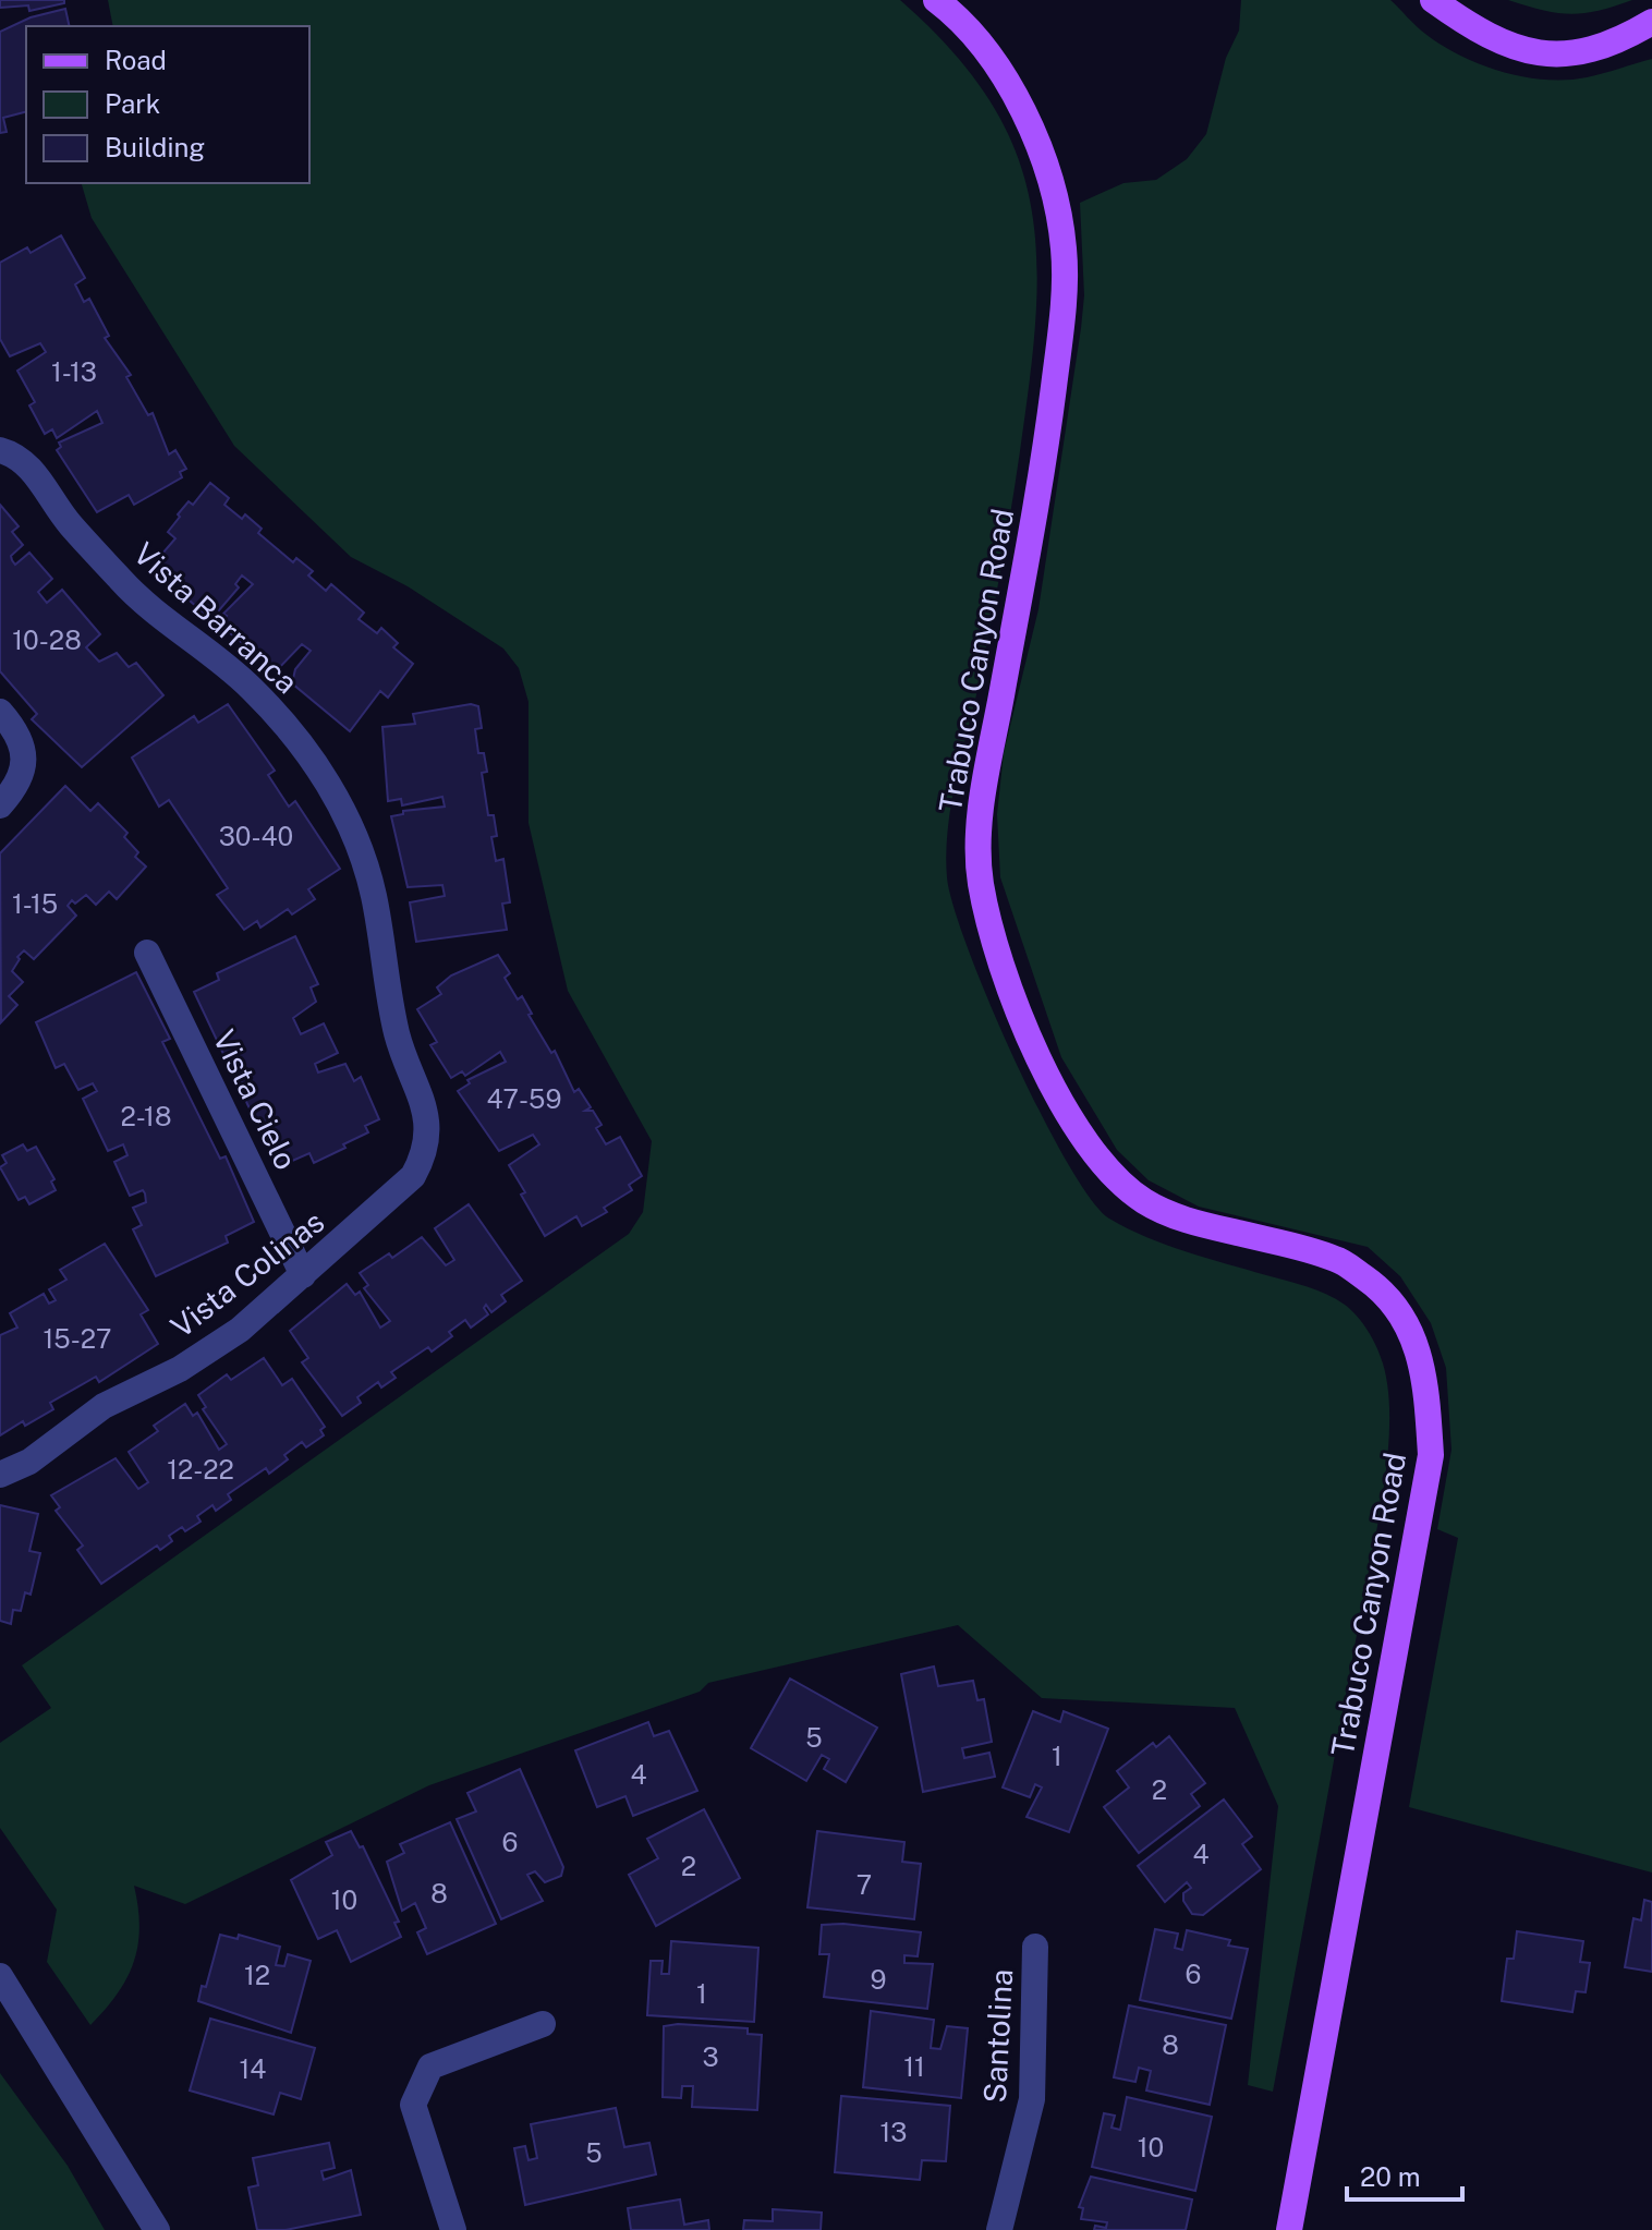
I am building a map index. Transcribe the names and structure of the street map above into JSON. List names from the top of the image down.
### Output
{
  "streets": {
    "main road": ["Trabuco Canyon Road"],
    "street": [
      "Vista Barranca",
      "Vista Cielo",
      "Vista Colinas",
      "Santolina"
    ]
  },
  "crossings": [
    ["Vista Barranca", "Vista Colinas"],
    ["Vista Cielo", "Vista Colinas"]
  ],
  "house_numbers": [
    "1-13",
    "10-28",
    "30-40",
    "1-15",
    "47-59",
    "2-18",
    "15-27",
    "12-22",
    "5",
    "1",
    "4",
    "2",
    "6",
    "4",
    "2",
    "7",
    "8",
    "10",
    "6",
    "12",
    "9",
    "1",
    "8",
    "3",
    "11",
    "14",
    "13",
    "10",
    "5"
  ],
  "legend": ["Road", "Park", "Building"],
  "scale_bar": "20 m"
}
